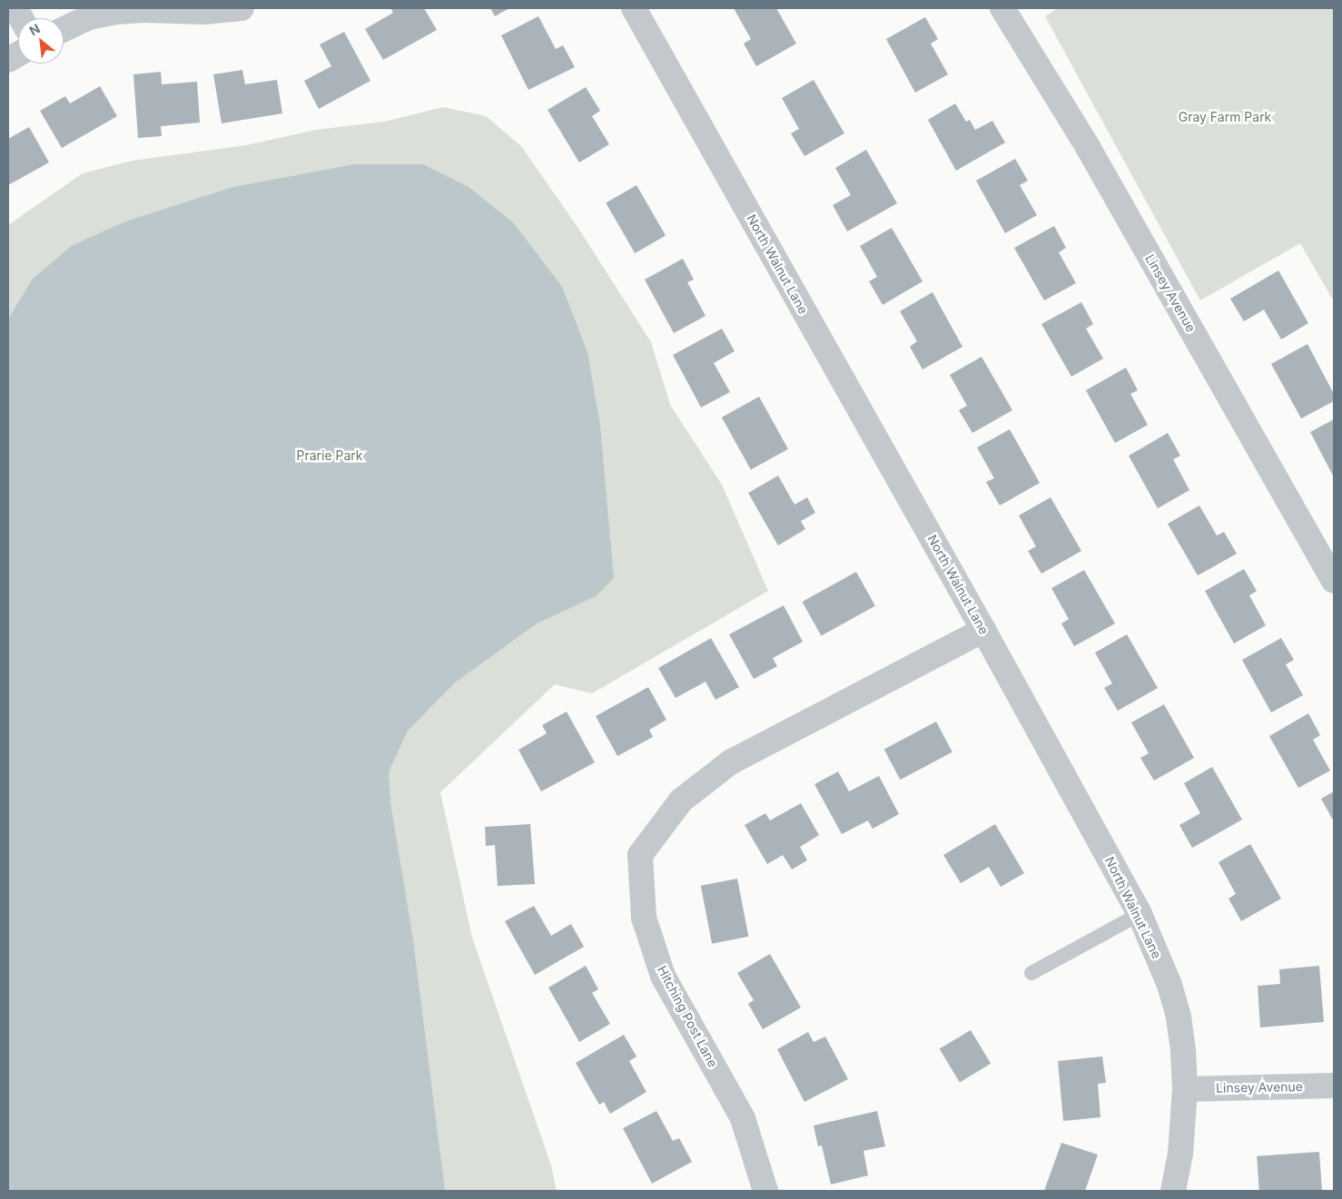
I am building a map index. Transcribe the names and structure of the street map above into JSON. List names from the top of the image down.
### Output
{
  "streets": {
    "street": ["North Walnut Lane", "Linsey Avenue", "Hitching Post Lane"]
  },
  "crossings": [
    ["North Walnut Lane", "Linsey Avenue"],
    ["North Walnut Lane", "Hitching Post Lane"]
  ],
  "parks": ["Gray Farm Park", "Prarie Park"],
  "north": "top left"
}
